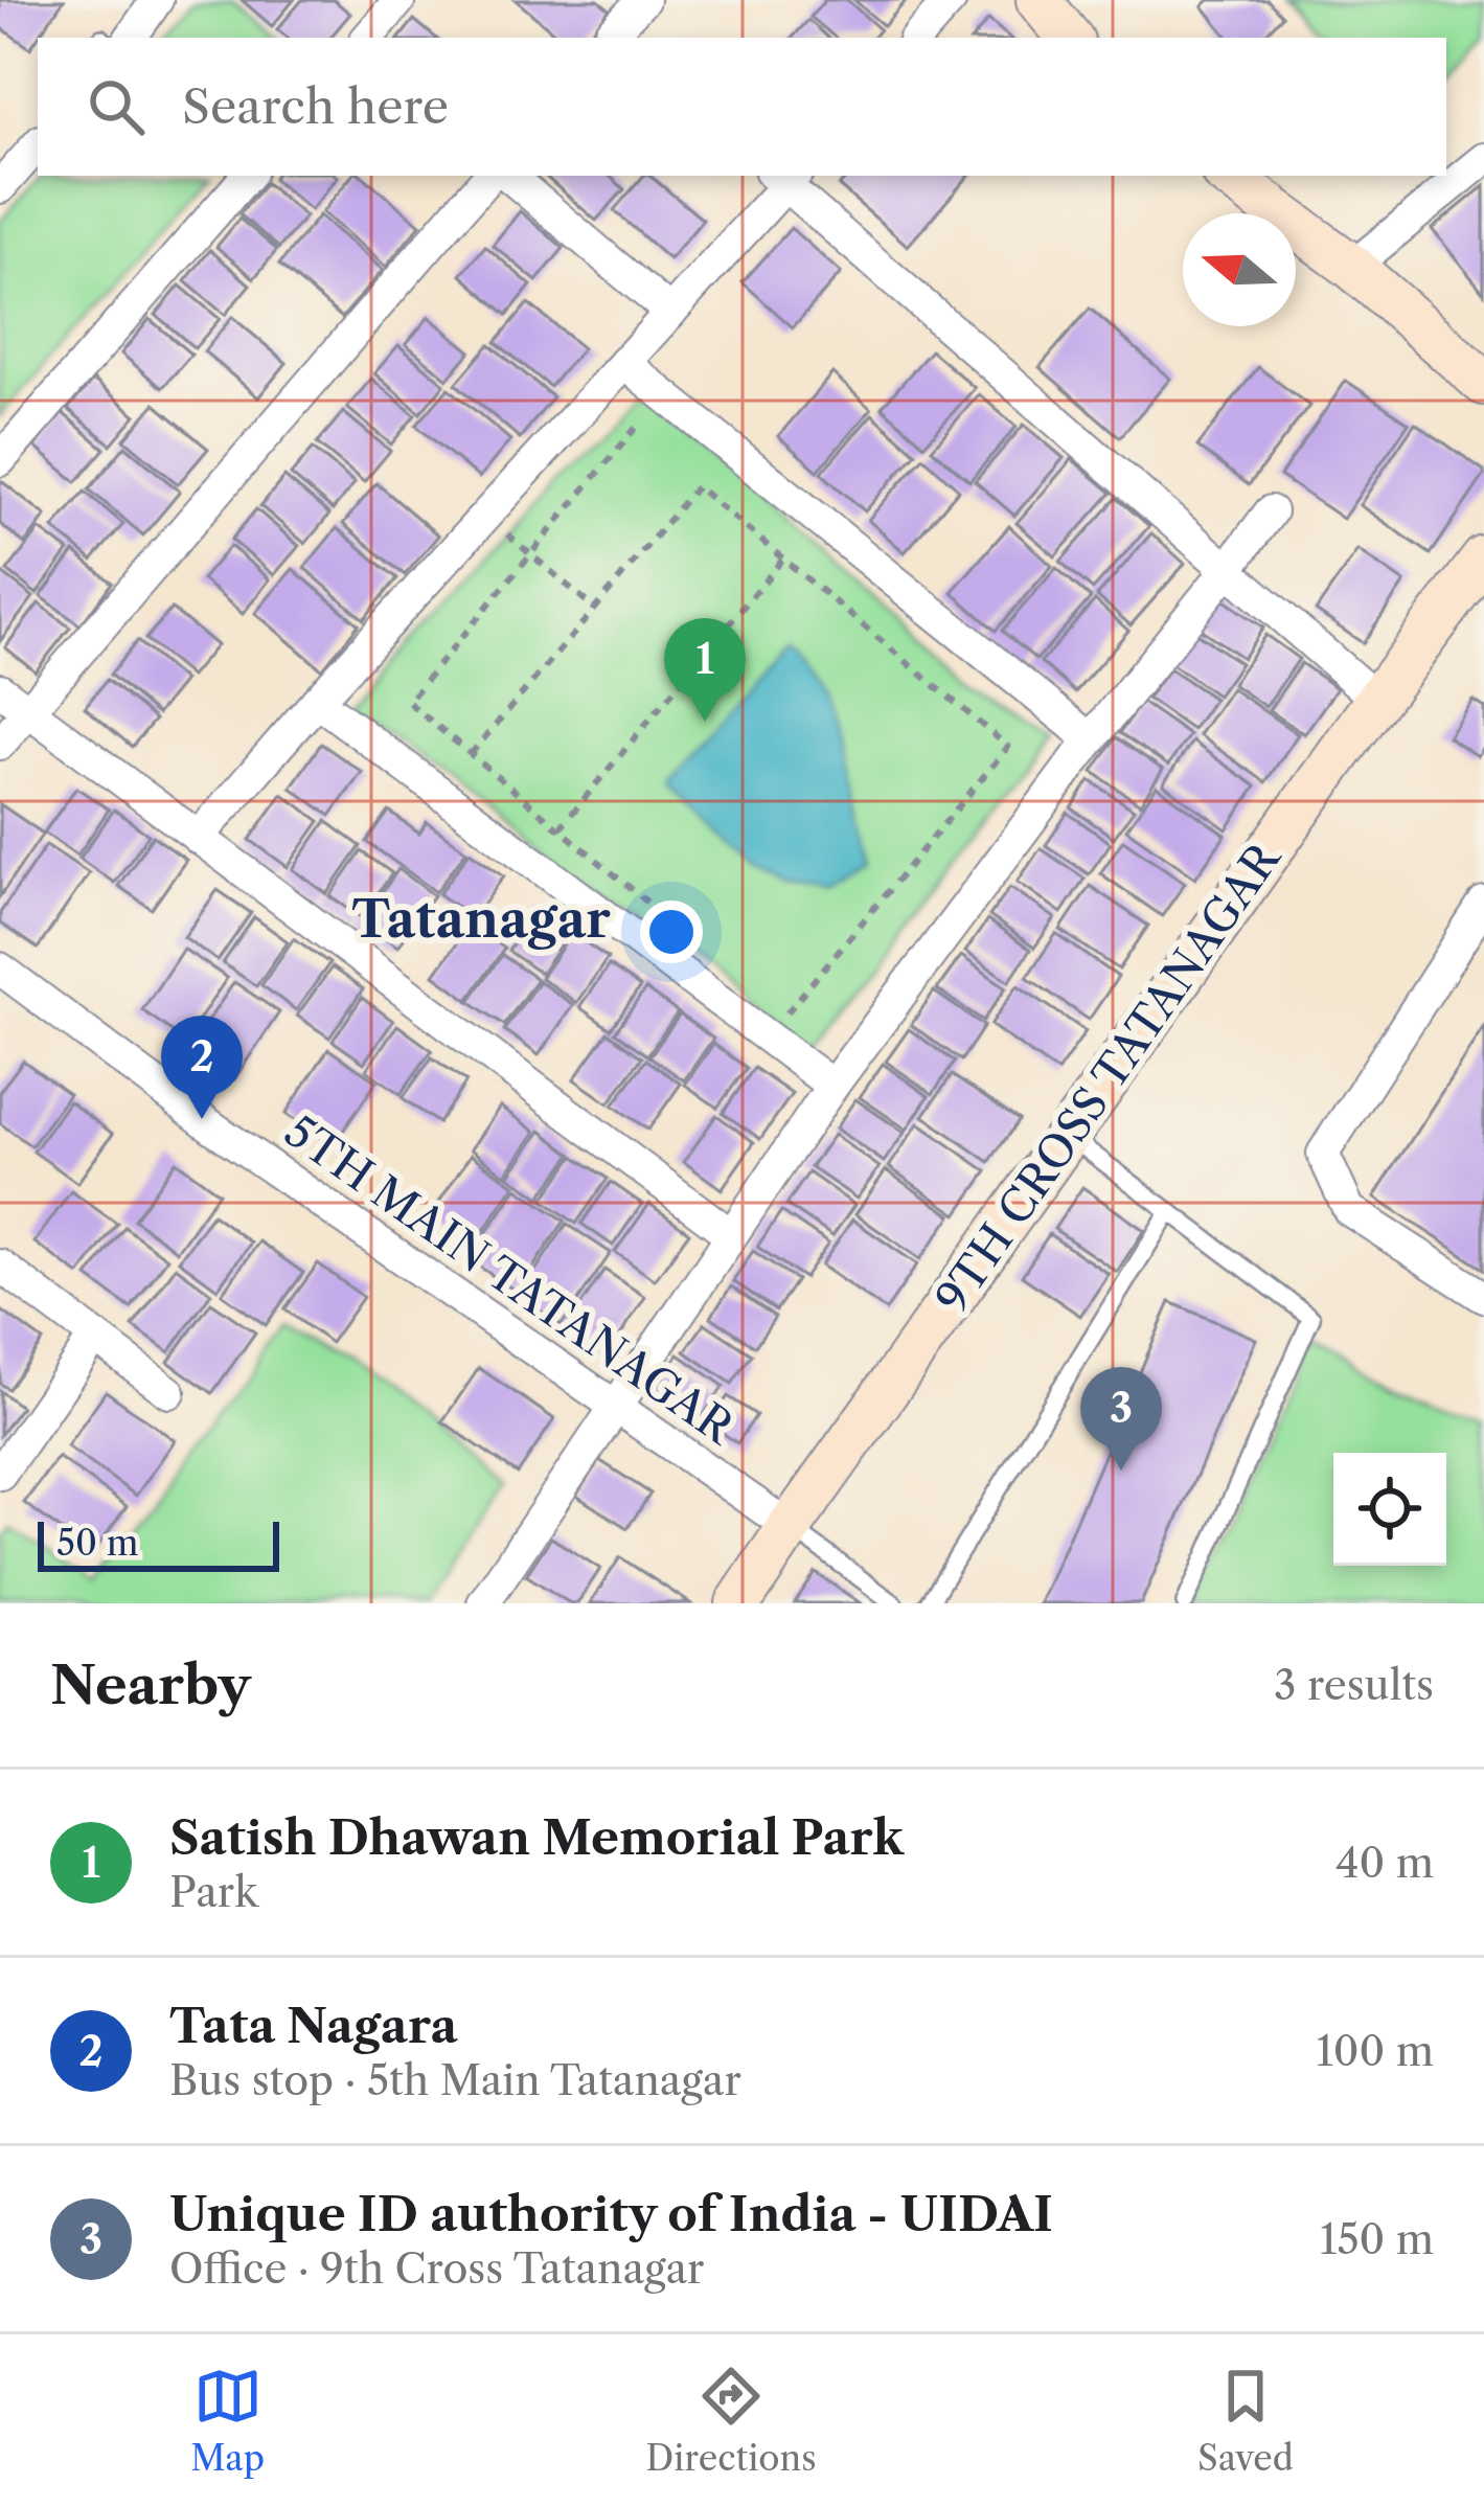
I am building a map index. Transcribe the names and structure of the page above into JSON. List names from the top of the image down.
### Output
{
  "streets": {
    "street": ["9TH CROSS TATANAGAR", "5TH MAIN TATANAGAR"]
  },
  "crossings": [
    ["9TH CROSS TATANAGAR", "5TH MAIN TATANAGAR"]
  ],
  "districts": ["Tatanagar"],
  "scale_bar": "50 m",
  "north": "left",
  "page": {
    "search": "Search here",
    "pins": ["1", "2", "3"],
    "scale": "50 m",
    "heading": ["Nearby", "3 results"],
    "list": [
      {
        "mark": "1",
        "name": "Satish Dhawan Memorial Park",
        "note": "Park",
        "value": "40 m"
      },
      {
        "mark": "2",
        "name": "Tata Nagara",
        "note": "Bus stop · 5th Main Tatanagar",
        "value": "100 m"
      },
      {
        "mark": "3",
        "name": "Unique ID authority of India - UIDAI",
        "note": "Office · 9th Cross Tatanagar",
        "value": "150 m"
      }
    ],
    "nav": ["Map", "Directions", "Saved"]
  }
}
